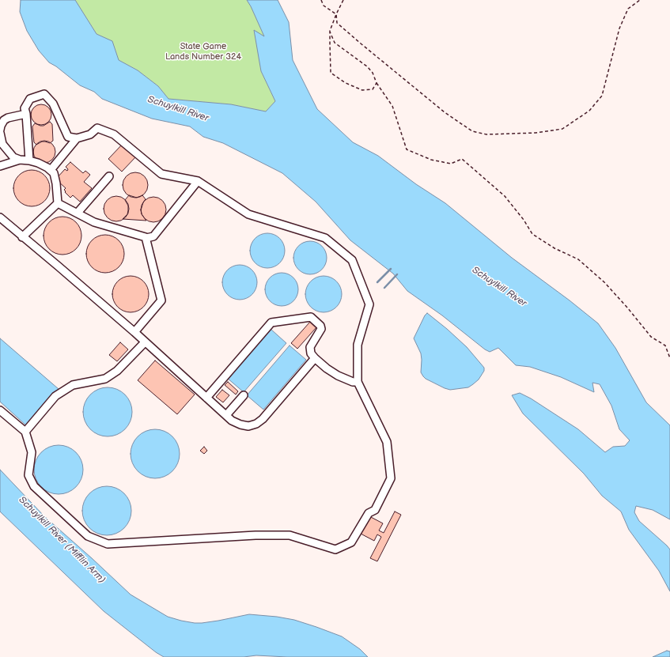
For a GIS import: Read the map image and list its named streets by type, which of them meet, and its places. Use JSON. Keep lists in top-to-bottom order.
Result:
{
  "water": ["Schuylkill River", "Schuylkill River (Mifflin Arm)"],
  "parks": ["State Game Lands Number 324"]
}
